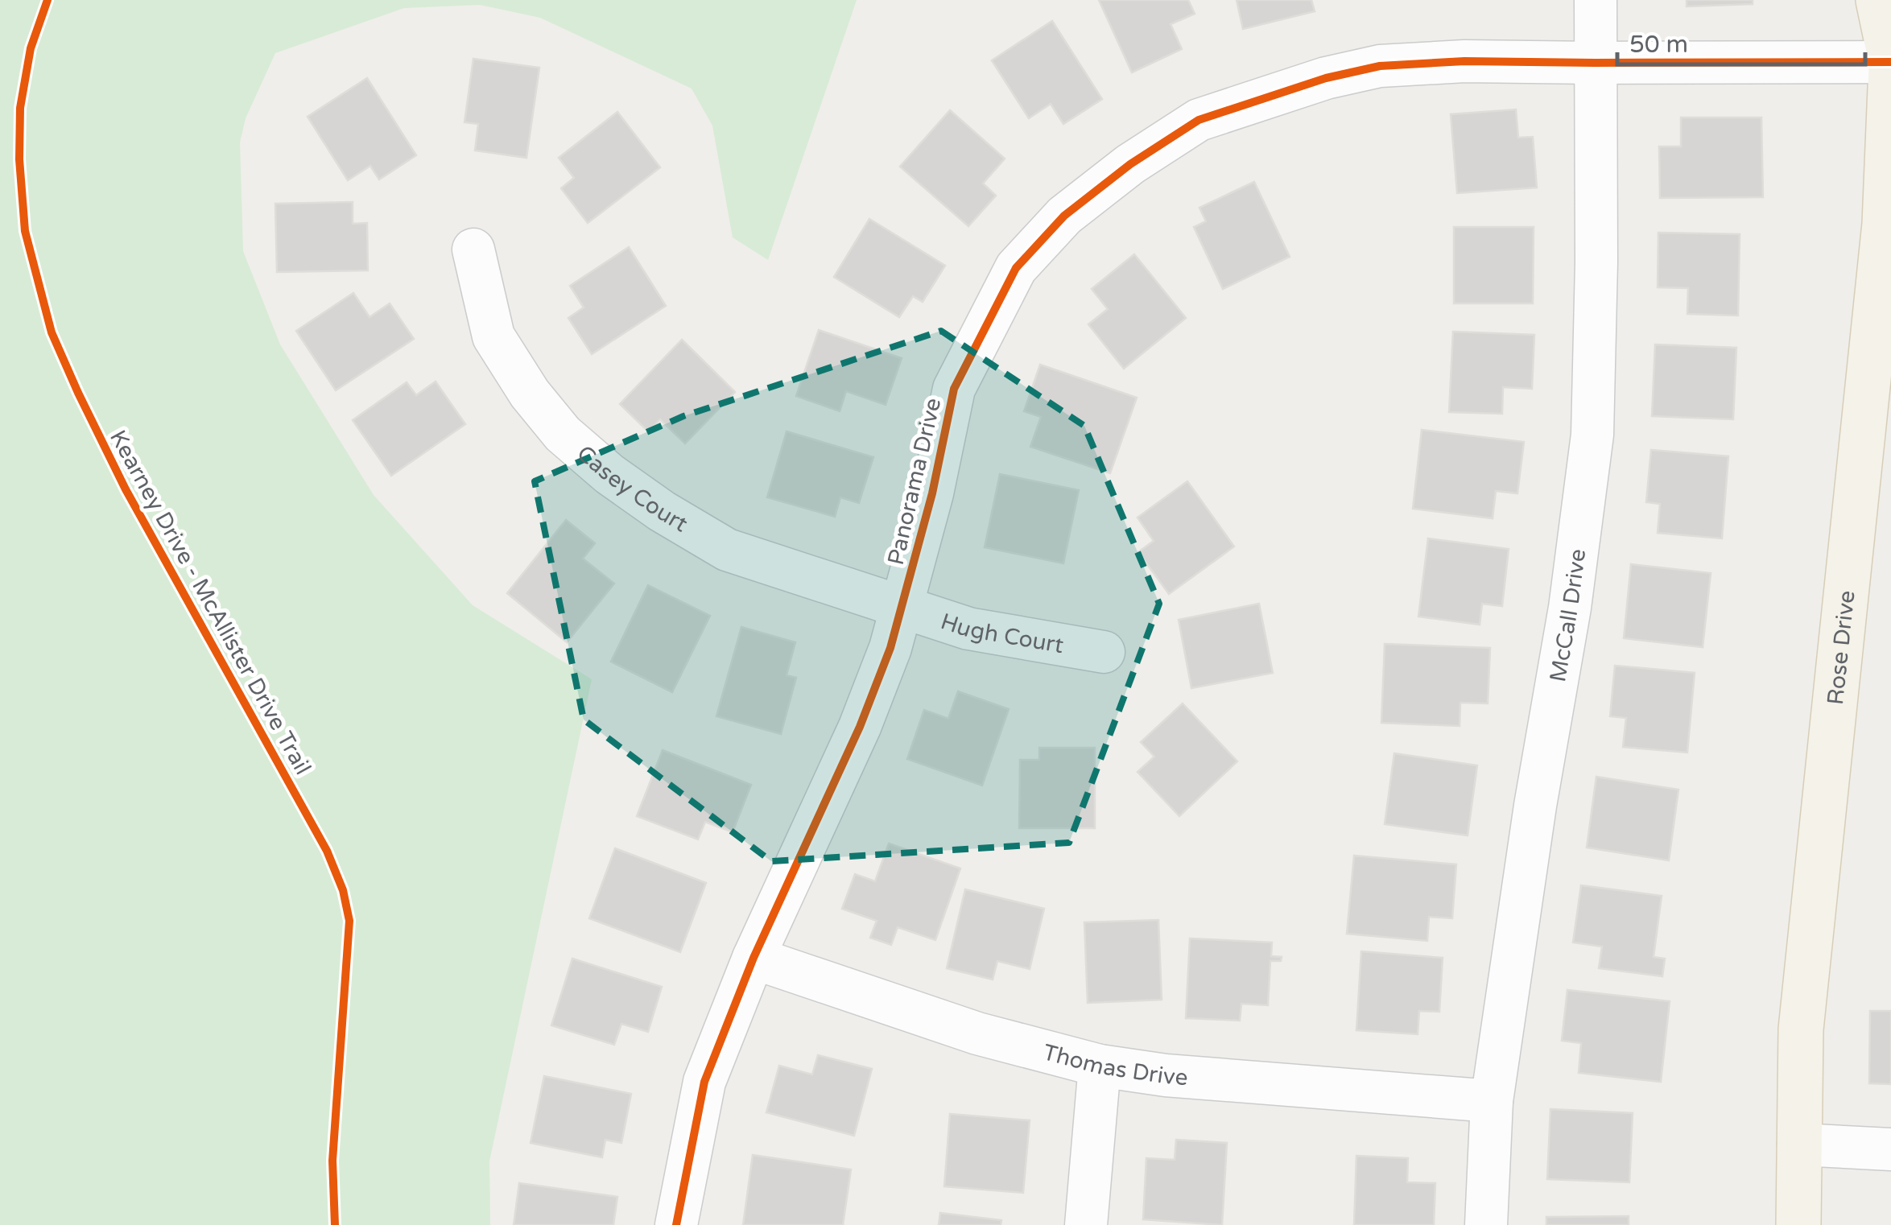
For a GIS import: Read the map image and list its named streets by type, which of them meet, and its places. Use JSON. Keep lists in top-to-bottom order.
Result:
{
  "streets": {
    "main road": ["Rose Drive"],
    "street": [
      "Panorama Drive",
      "Casey Court",
      "McCall Drive",
      "Hugh Court",
      "Thomas Drive"
    ],
    "cycle path": ["Kearney Drive - McAllister Drive Trail"]
  },
  "crossings": [
    ["Panorama Drive", "Casey Court"],
    ["Panorama Drive", "McCall Drive"],
    ["Panorama Drive", "Hugh Court"],
    ["Panorama Drive", "Thomas Drive"],
    ["Casey Court", "Hugh Court"],
    ["McCall Drive", "Thomas Drive"]
  ],
  "scale_bar": "50 m"
}
